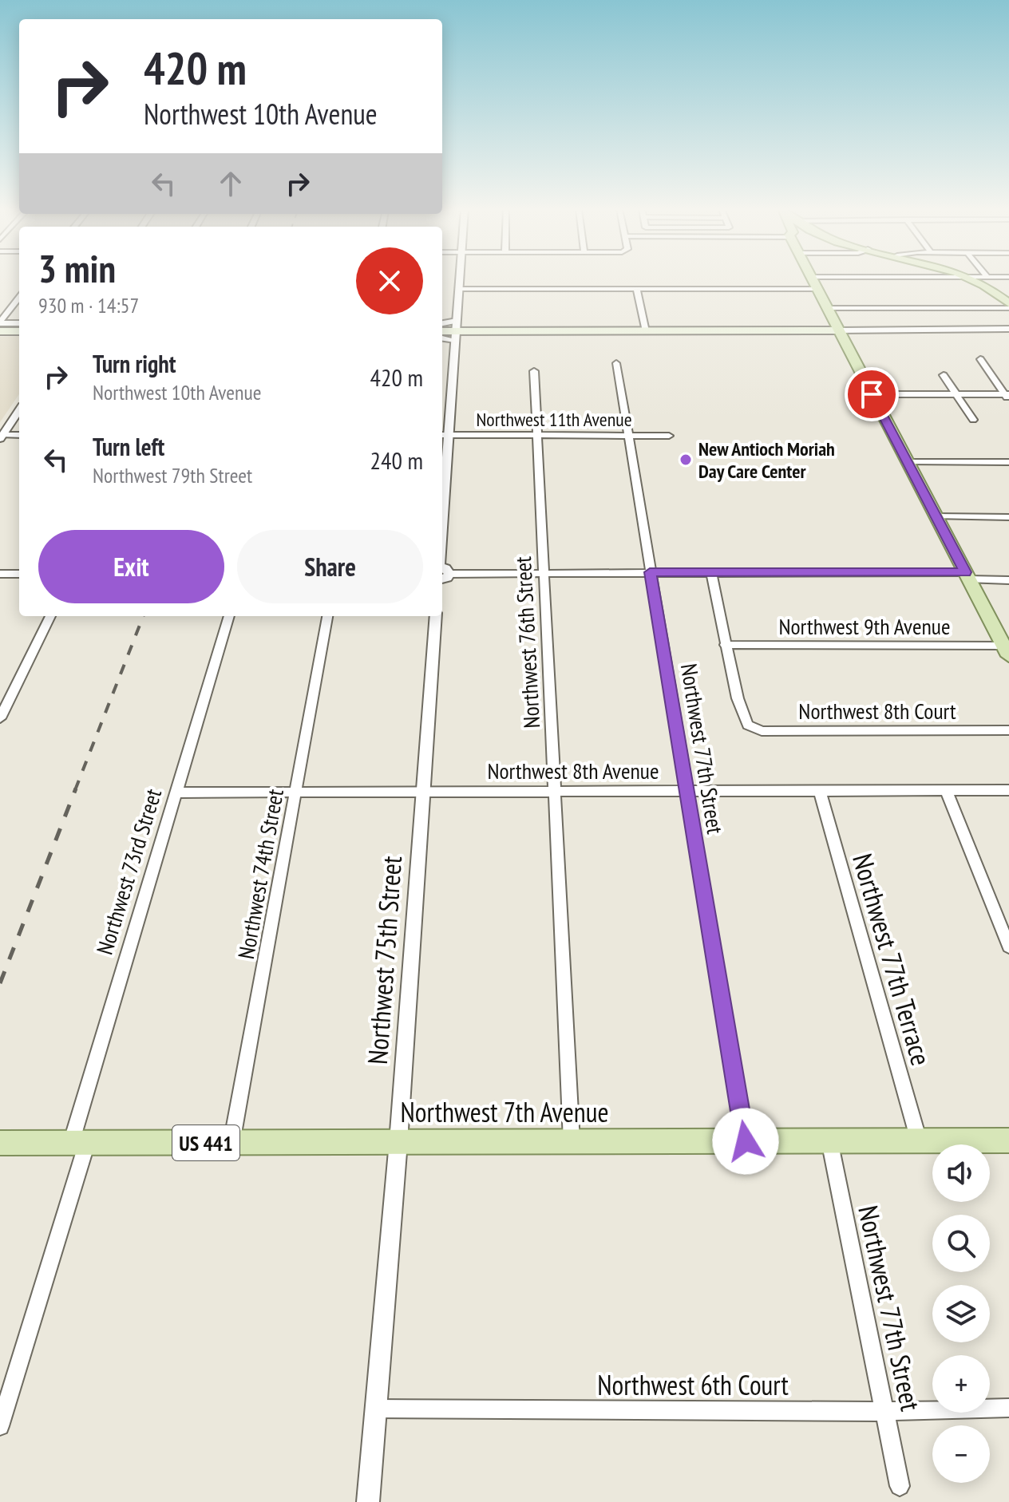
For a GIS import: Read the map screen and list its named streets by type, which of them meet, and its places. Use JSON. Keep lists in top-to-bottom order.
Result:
{
  "streets": {
    "main road": ["Northwest 7th Avenue", "US 441"],
    "street": [
      "Northwest 11th Avenue",
      "Northwest 9th Avenue",
      "Northwest 76th Street",
      "Northwest 8th Court",
      "Northwest 77th Street",
      "Northwest 8th Avenue",
      "Northwest 73rd Street",
      "Northwest 74th Street",
      "Northwest 77th Terrace",
      "Northwest 75th Street",
      "Northwest 6th Court"
    ]
  },
  "crossings": [
    ["Northwest 11th Avenue", "Northwest 76th Street"],
    ["Northwest 11th Avenue", "Northwest 77th Street"],
    ["Northwest 9th Avenue", "Northwest 8th Court"],
    ["Northwest 76th Street", "Northwest 8th Avenue"],
    ["Northwest 76th Street", "Northwest 7th Avenue"],
    ["Northwest 77th Street", "Northwest 8th Avenue"],
    ["Northwest 77th Street", "Northwest 7th Avenue"],
    ["Northwest 77th Street", "Northwest 6th Court"],
    ["Northwest 8th Avenue", "Northwest 73rd Street"],
    ["Northwest 8th Avenue", "Northwest 74th Street"],
    ["Northwest 8th Avenue", "Northwest 77th Terrace"],
    ["Northwest 8th Avenue", "Northwest 75th Street"],
    ["Northwest 73rd Street", "Northwest 7th Avenue"],
    ["Northwest 74th Street", "Northwest 7th Avenue"],
    ["Northwest 77th Terrace", "Northwest 7th Avenue"],
    ["Northwest 75th Street", "Northwest 7th Avenue"],
    ["Northwest 75th Street", "Northwest 6th Court"]
  ],
  "places": ["New Antioch Moriah Day Care Center"],
  "page": {
    "turn": ["420 m", "Northwest 10th Avenue"],
    "heading": ["3 min", "930 m · 14:57"],
    "list": [
      {
        "name": "Turn right",
        "note": "Northwest 10th Avenue",
        "value": "420 m"
      },
      {
        "name": "Turn left",
        "note": "Northwest 79th Street",
        "value": "240 m"
      }
    ],
    "buttons": ["Exit", "Share"],
    "map_buttons": ["+", "−"]
  }
}
